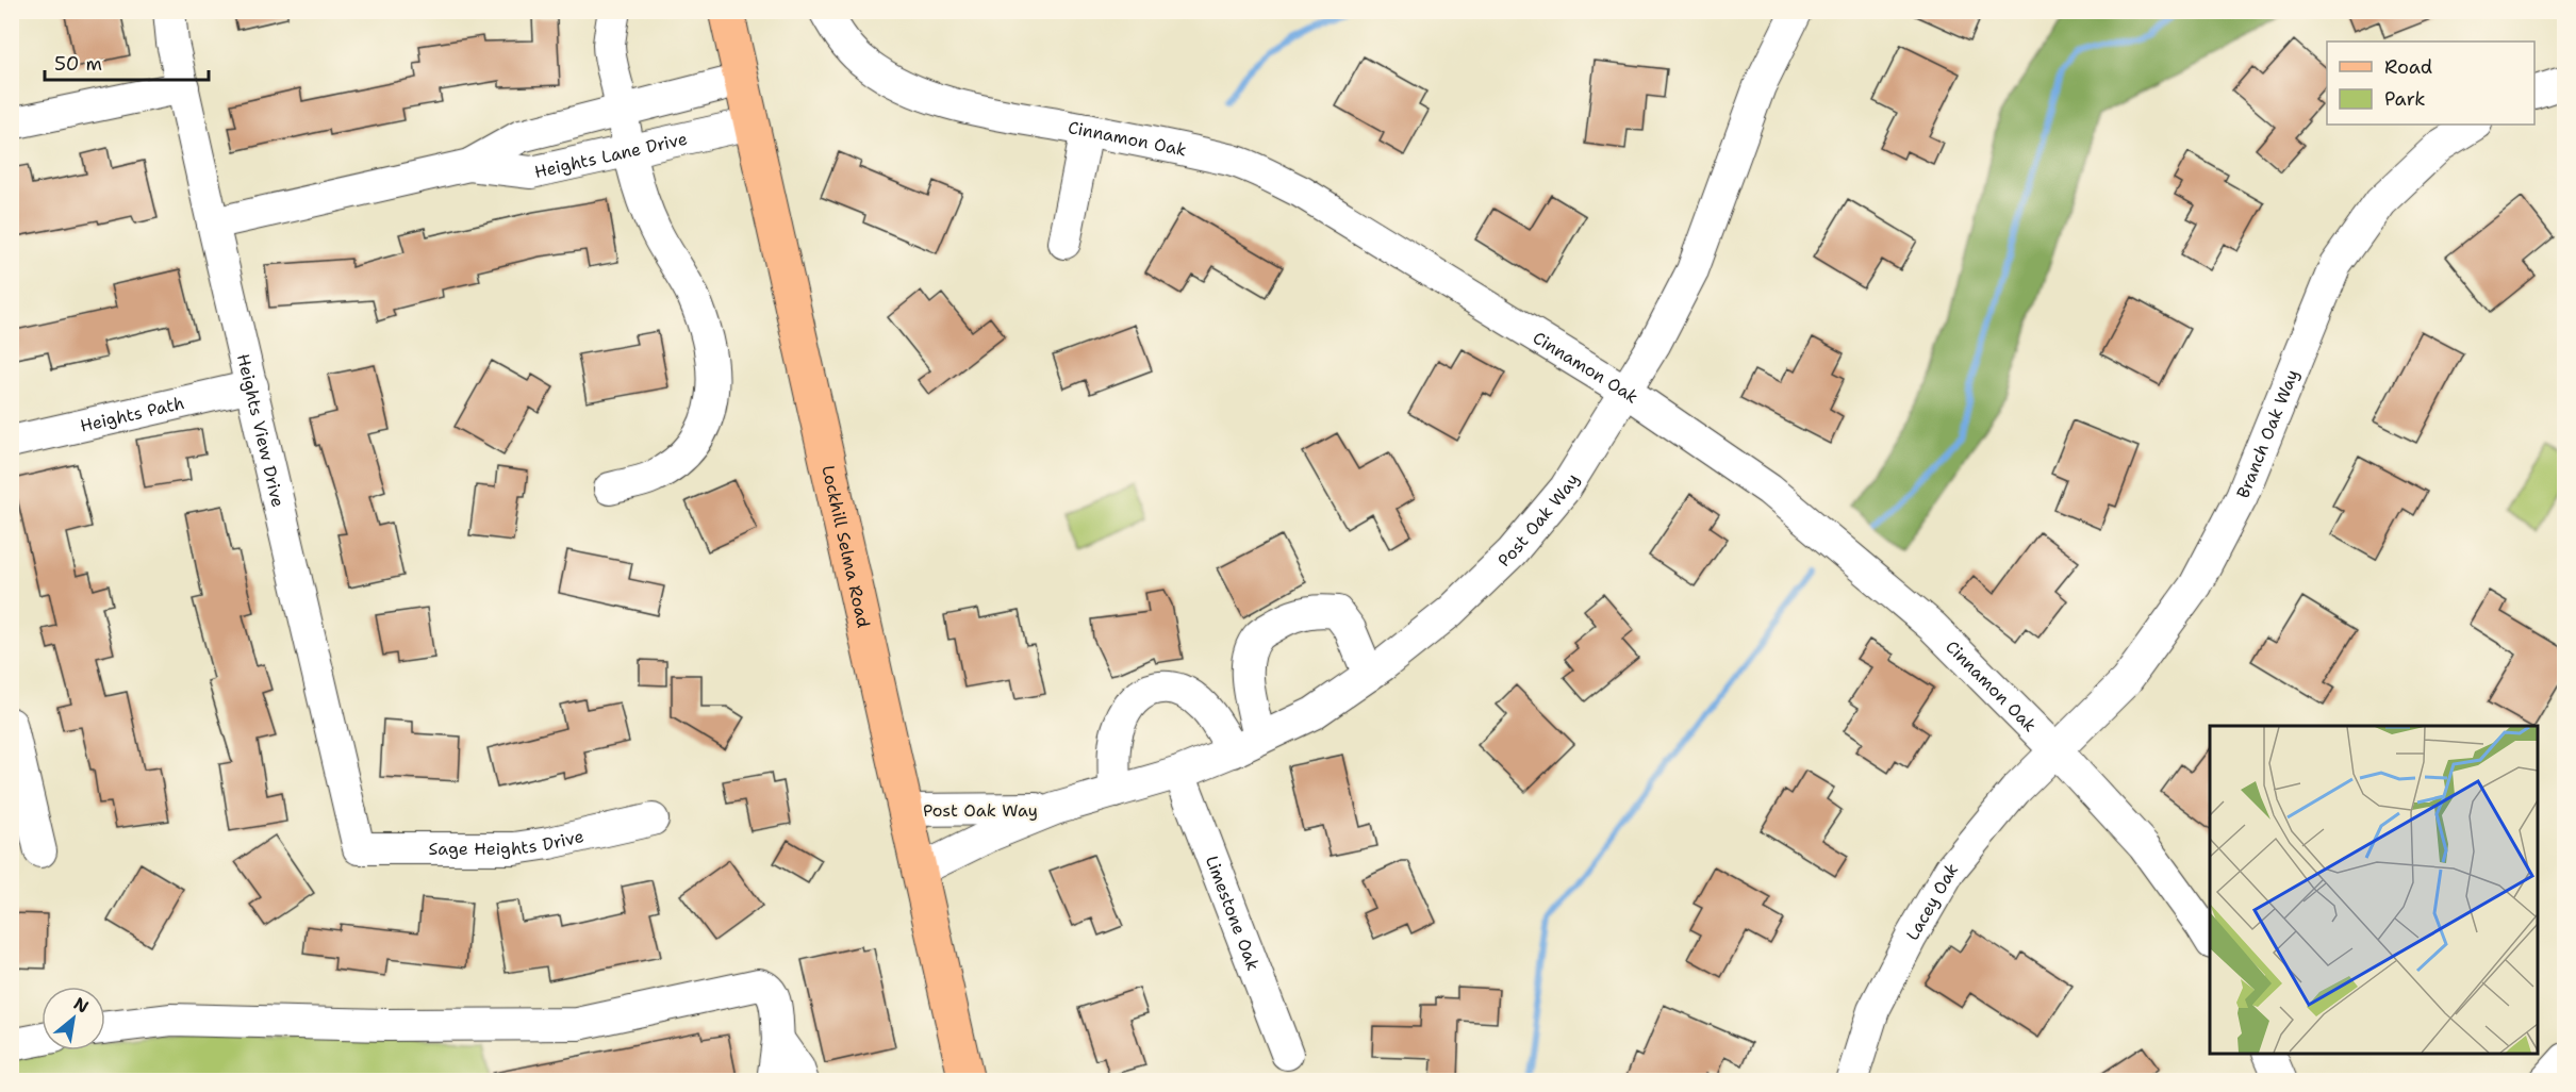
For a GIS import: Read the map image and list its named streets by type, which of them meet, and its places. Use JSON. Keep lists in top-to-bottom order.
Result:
{
  "streets": {
    "main road": ["Lockhill Selma Road"],
    "street": [
      "Cinnamon Oak",
      "Heights Lane Drive",
      "Heights Path",
      "Heights View Drive",
      "Branch Oak Way",
      "Post Oak Way",
      "Sage Heights Drive",
      "Lacey Oak",
      "Limestone Oak"
    ]
  },
  "crossings": [
    ["Cinnamon Oak", "Branch Oak Way"],
    ["Cinnamon Oak", "Post Oak Way"],
    ["Cinnamon Oak", "Lacey Oak"],
    ["Heights Lane Drive", "Heights View Drive"],
    ["Heights Lane Drive", "Lockhill Selma Road"],
    ["Heights Path", "Heights View Drive"],
    ["Heights View Drive", "Sage Heights Drive"],
    ["Branch Oak Way", "Lacey Oak"],
    ["Post Oak Way", "Lockhill Selma Road"],
    ["Post Oak Way", "Limestone Oak"]
  ],
  "legend": ["Road", "Park"],
  "scale_bar": "50 m",
  "north": "top right"
}
